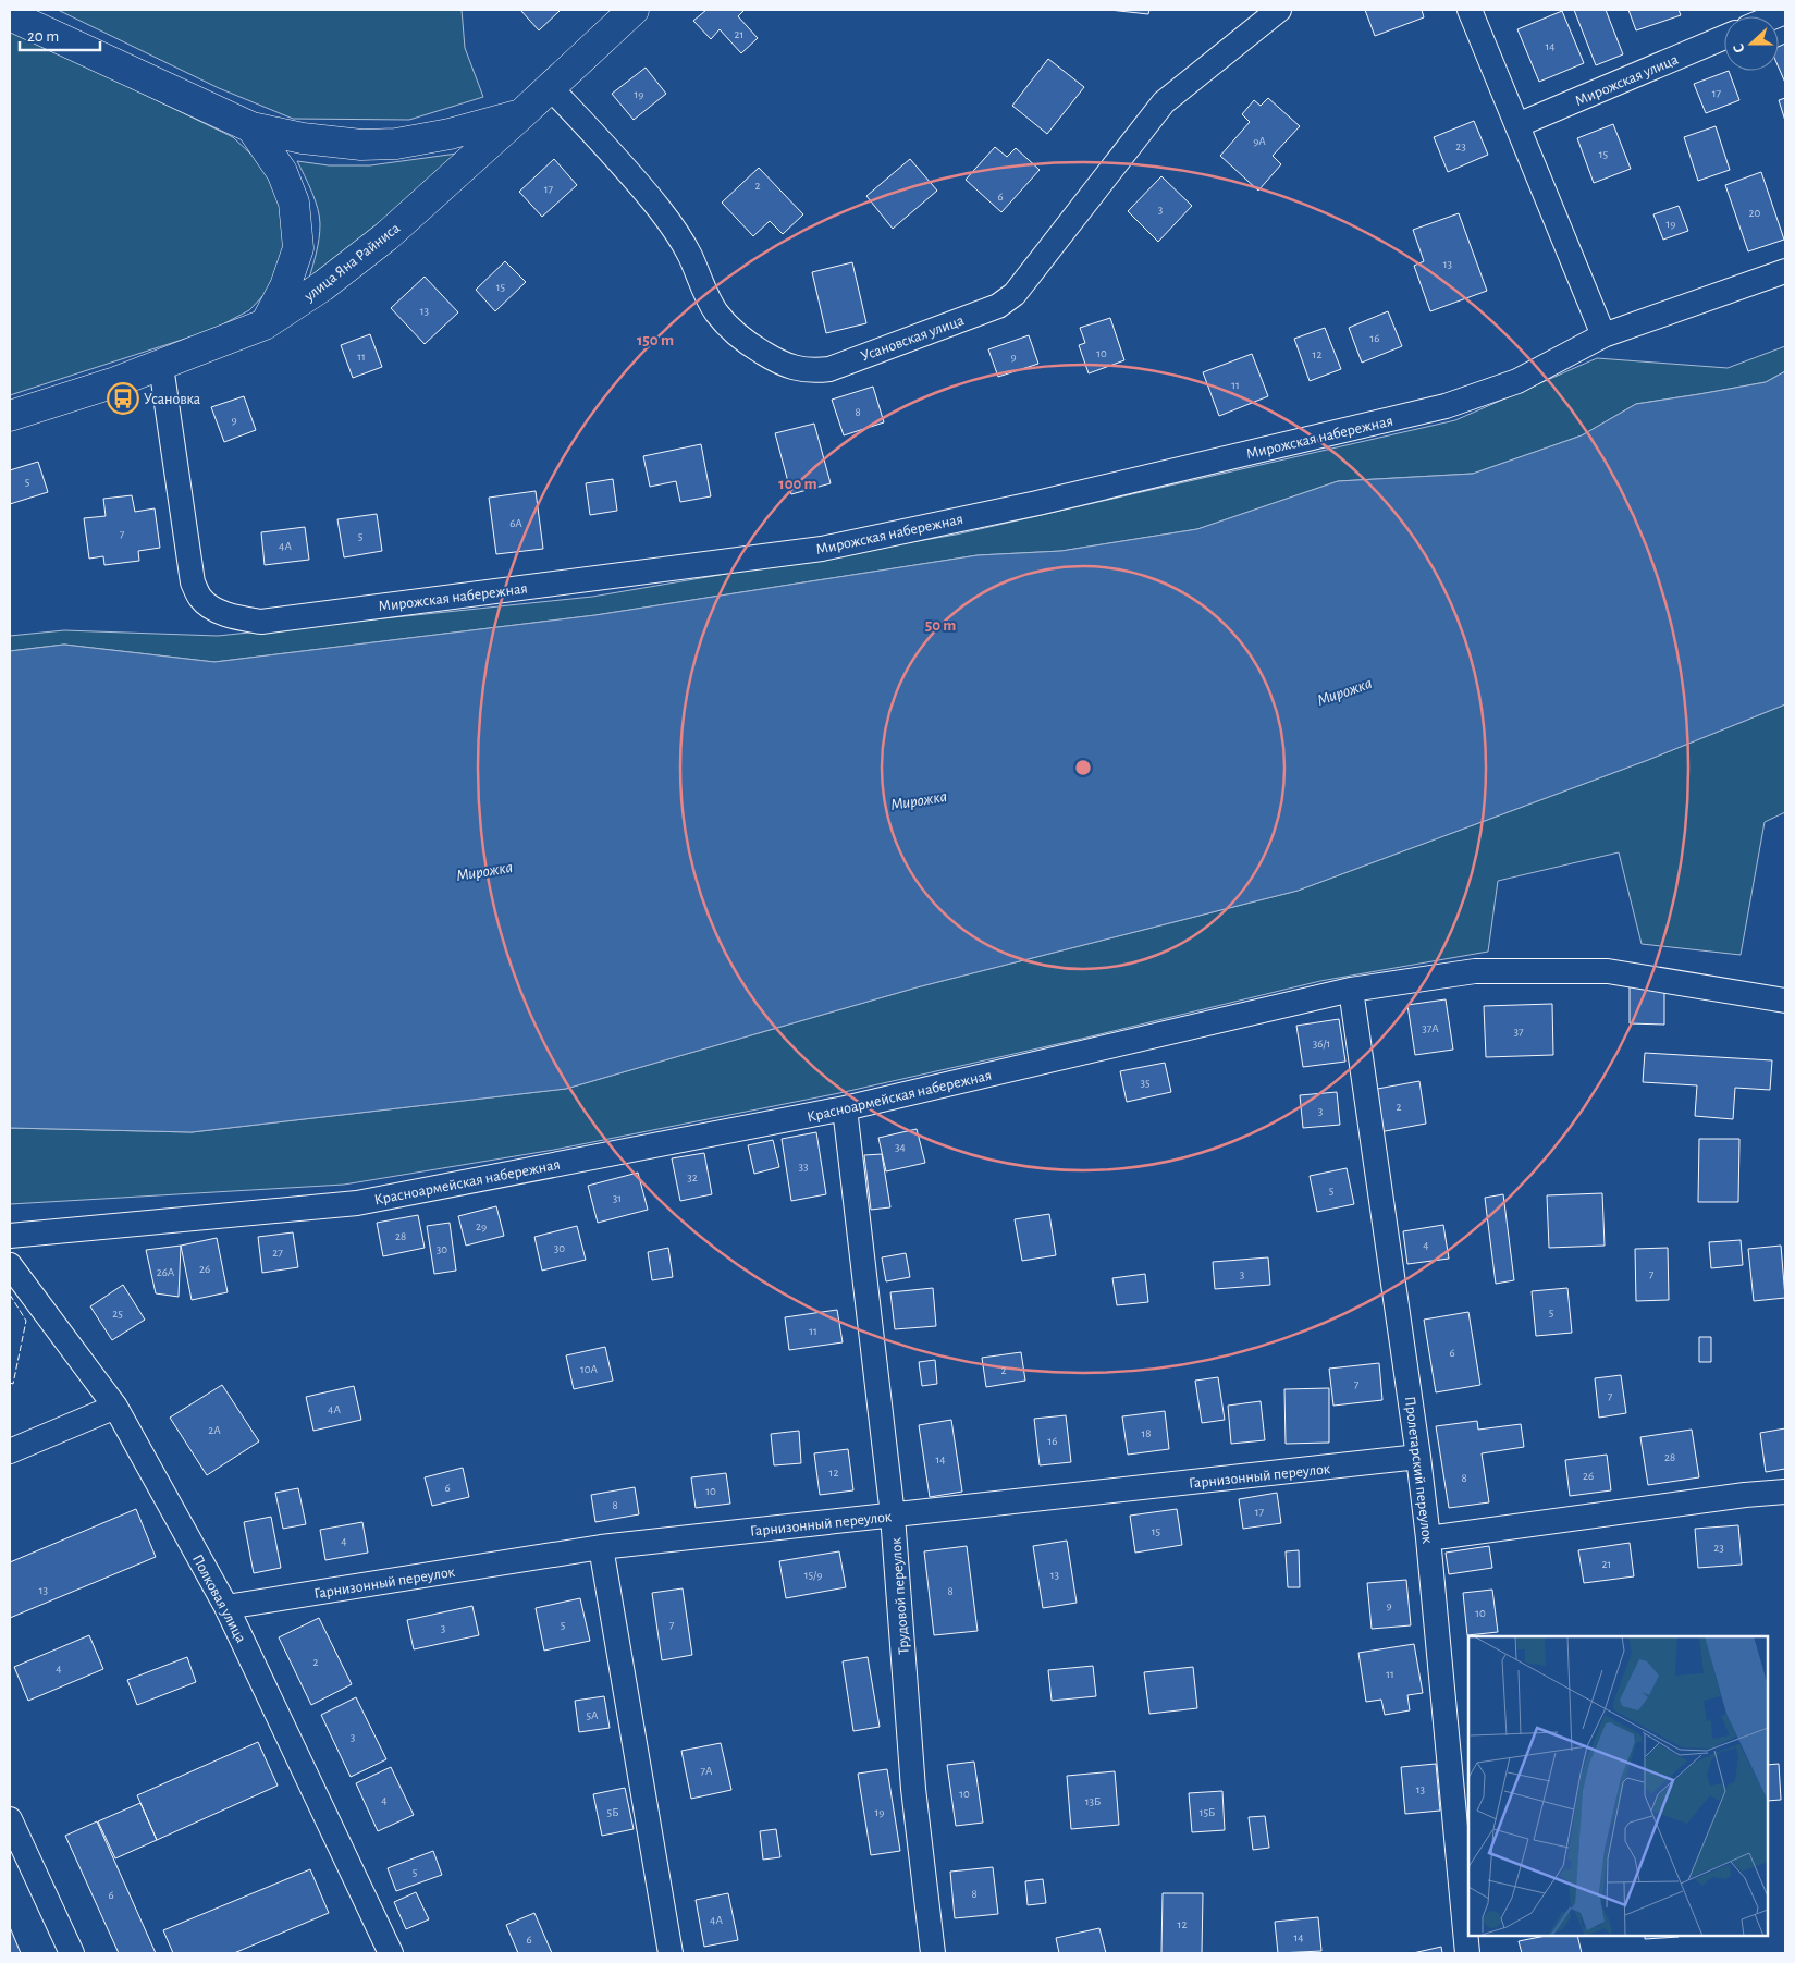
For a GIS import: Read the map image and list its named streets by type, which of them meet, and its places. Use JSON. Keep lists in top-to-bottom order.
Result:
{
  "streets": {
    "street": [
      "Мирожская улица",
      "улица Яна Райниса",
      "Усановская улица",
      "Мирожская набережная",
      "Красноармейская набережная",
      "Пролетарский переулок",
      "Гарнизонный переулок",
      "Трудовой переулок",
      "Полковая улица"
    ]
  },
  "crossings": [
    ["улица Яна Райниса", "Усановская улица"],
    ["улица Яна Райниса", "Мирожская набережная"],
    ["Красноармейская набережная", "Пролетарский переулок"],
    ["Красноармейская набережная", "Трудовой переулок"],
    ["Пролетарский переулок", "Гарнизонный переулок"],
    ["Гарнизонный переулок", "Трудовой переулок"],
    ["Гарнизонный переулок", "Полковая улица"]
  ],
  "water": ["Мирожка"],
  "places": {
    "bus stop": ["Усановка"]
  },
  "house_numbers": [
    "21",
    "14",
    "17",
    "19",
    "9А",
    "23",
    "15",
    "2",
    "17",
    "6",
    "3",
    "20",
    "19",
    "13",
    "15",
    "13",
    "16",
    "10",
    "12",
    "11",
    "9",
    "11",
    "8",
    "9",
    "5",
    "6А",
    "7",
    "5",
    "4А",
    "37А",
    "37",
    "36/1",
    "35",
    "2",
    "3",
    "34",
    "33",
    "32",
    "5",
    "31",
    "29",
    "28",
    "4",
    "30",
    "30",
    "27",
    "26",
    "26А",
    "3",
    "7",
    "5",
    "25",
    "11",
    "6",
    "10А",
    "2",
    "7",
    "7",
    "4А",
    "2А",
    "18",
    "16",
    "28",
    "14",
    "12",
    "26",
    "8",
    "6",
    "10",
    "8",
    "17",
    "15",
    "4",
    "23",
    "21",
    "15/9",
    "13",
    "13",
    "8",
    "9",
    "10",
    "5",
    "7",
    "3",
    "2",
    "4",
    "11",
    "5А",
    "3",
    "7А",
    "13",
    "10",
    "4",
    "13Б",
    "5Б",
    "19",
    "15Б",
    "5",
    "8",
    "6",
    "4А",
    "12",
    "14",
    "6"
  ],
  "scale_bar": "20 m",
  "north": "left",
  "rings": ["150 m", "100 m", "50 m"]
}
